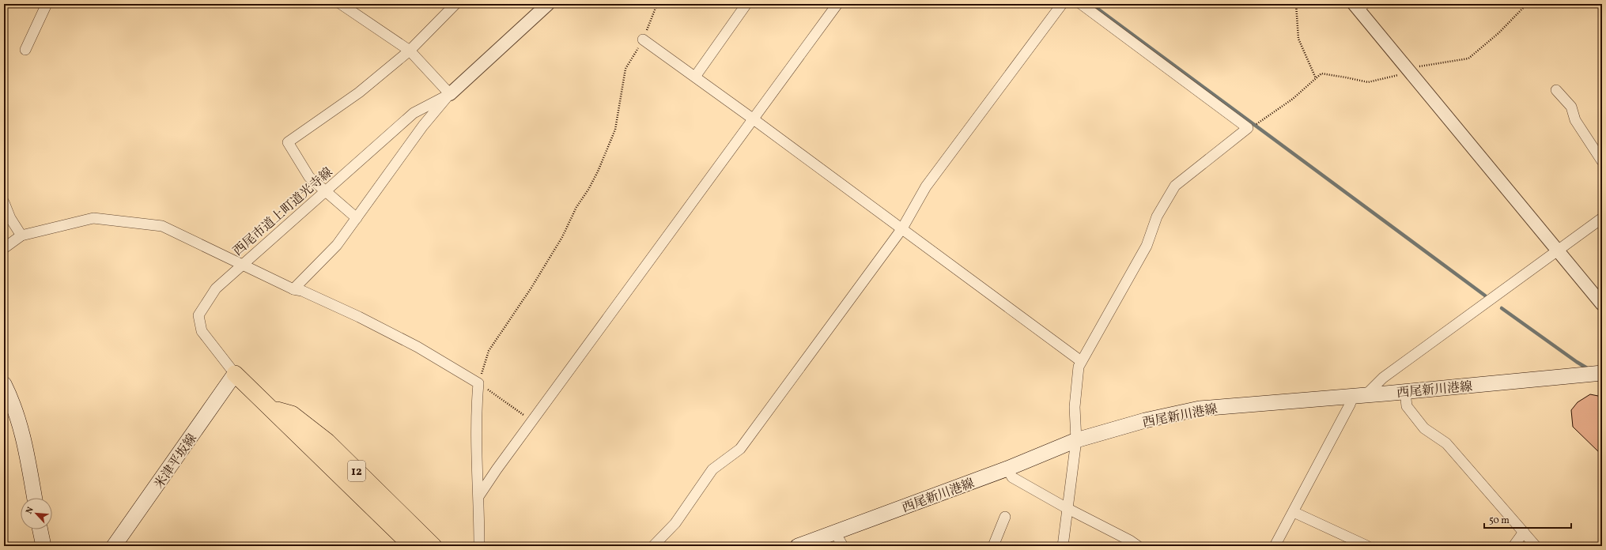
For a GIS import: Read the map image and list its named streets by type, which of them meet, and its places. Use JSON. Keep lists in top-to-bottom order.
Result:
{
  "streets": {
    "main road": ["西尾新川港線", "米津平坂線", "12"],
    "street": ["西尾市道上町道光寺線"]
  },
  "crossings": [
    ["西尾市道上町道光寺線", "米津平坂線"],
    ["西尾市道上町道光寺線", "12"],
    ["米津平坂線", "12"]
  ],
  "scale_bar": "50 m",
  "north": "top left"
}
